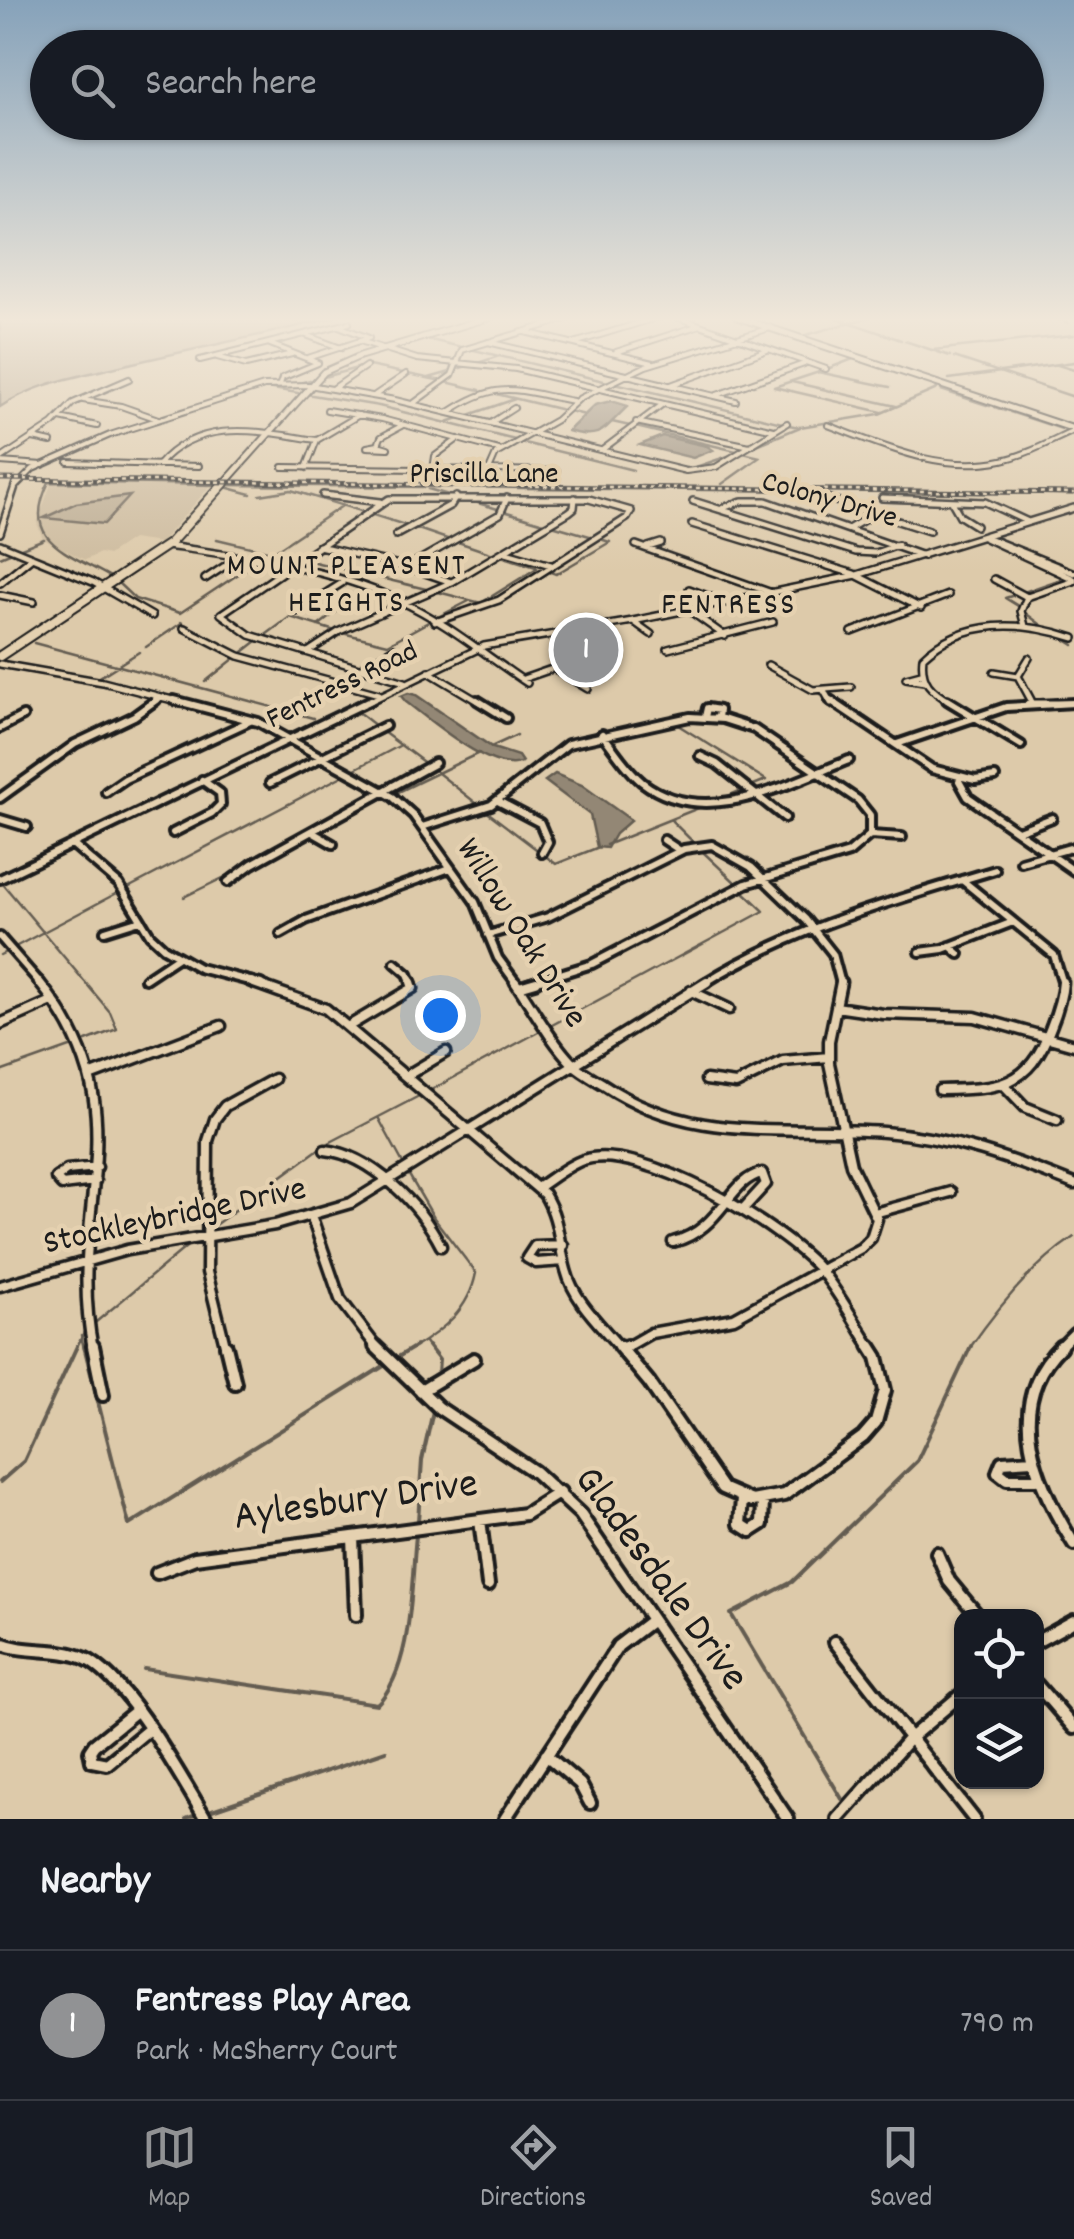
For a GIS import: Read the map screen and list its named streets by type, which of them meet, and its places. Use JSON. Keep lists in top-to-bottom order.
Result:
{
  "streets": {
    "street": [
      "Priscilla Lane",
      "Colony Drive",
      "Fentress Road",
      "Willow Oak Drive",
      "Stockleybridge Drive",
      "Aylesbury Drive",
      "Gladesdale Drive"
    ]
  },
  "crossings": [
    ["Priscilla Lane", "Fentress Road"],
    ["Colony Drive", "Fentress Road"],
    ["Fentress Road", "Willow Oak Drive"],
    ["Willow Oak Drive", "Stockleybridge Drive"],
    ["Stockleybridge Drive", "Gladesdale Drive"],
    ["Aylesbury Drive", "Gladesdale Drive"]
  ],
  "districts": ["MOUNT PLEASENT HEIGHTS", "FENTRESS"],
  "page": {
    "search": "Search here",
    "pins": "1",
    "heading": "Nearby",
    "list": [
      {
        "mark": "1",
        "name": "Fentress Play Area",
        "note": "Park · McSherry Court",
        "value": "790 m"
      }
    ],
    "nav": ["Map", "Directions", "Saved"]
  }
}
